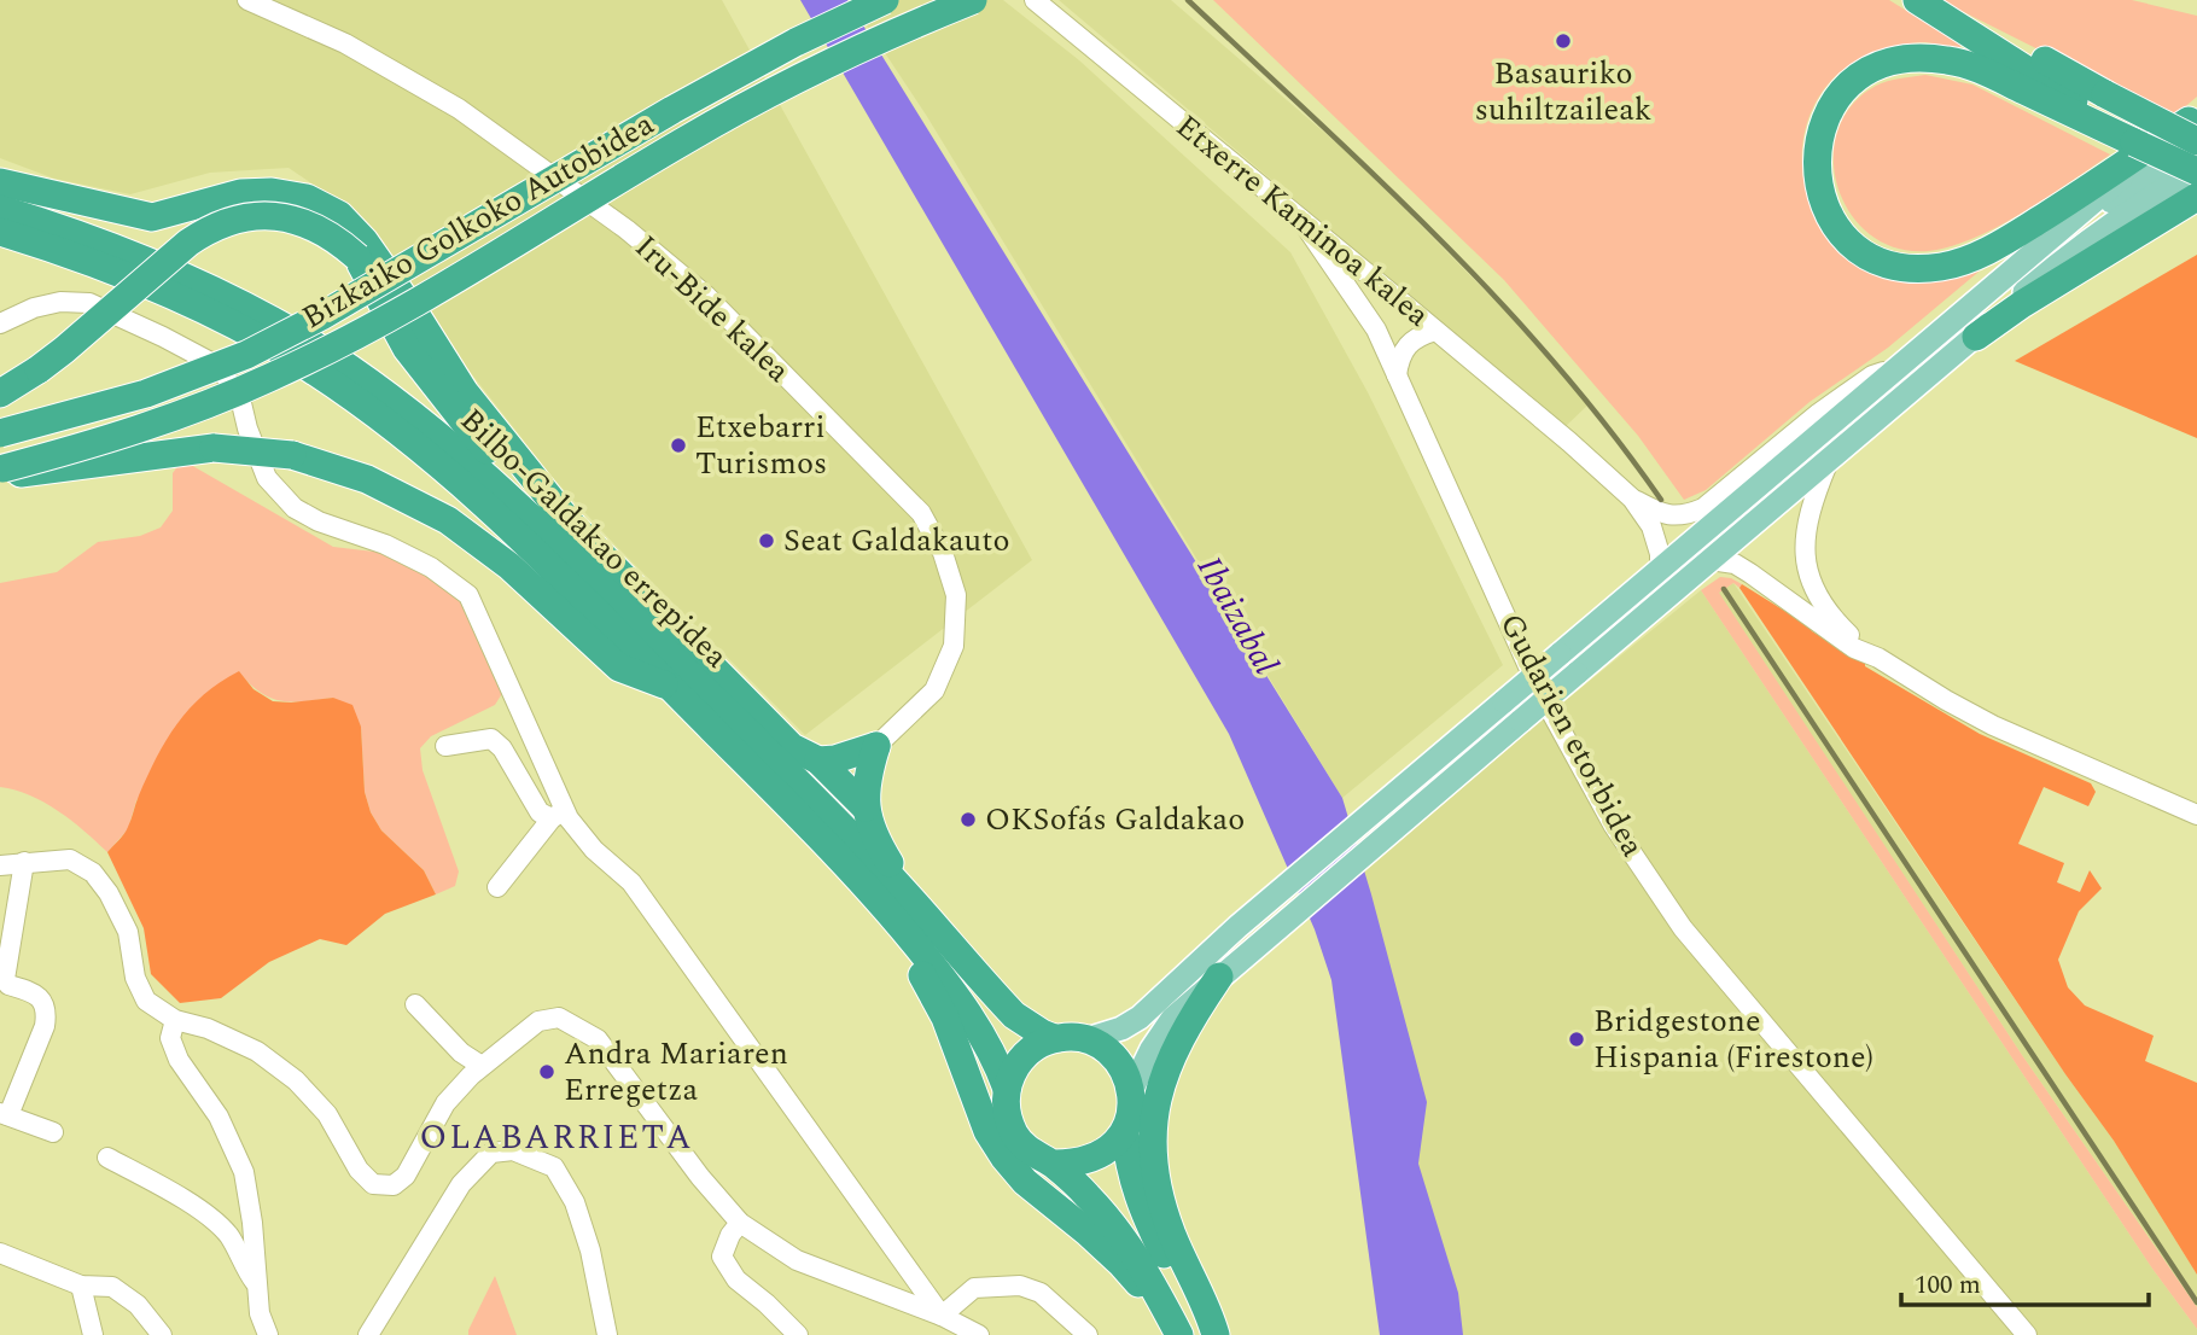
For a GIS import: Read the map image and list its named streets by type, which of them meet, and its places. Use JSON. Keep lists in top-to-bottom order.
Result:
{
  "streets": {
    "highway": ["Bizkaiko Golkoko Autobidea", "Bilbo-Galdakao errepidea"],
    "main road": ["Gudarien etorbidea"],
    "street": ["Etxerre Kaminoa kalea", "Iru-Bide kalea"]
  },
  "crossings": [
    ["Etxerre Kaminoa kalea", "Gudarien etorbidea"],
    ["Bilbo-Galdakao errepidea", "Gudarien etorbidea"]
  ],
  "districts": ["OLABARRIETA"],
  "water": ["Ibaizabal"],
  "places": [
    "Basauriko suhiltzaileak",
    "Etxebarri Turismos",
    "Seat Galdakauto",
    "OKSofás Galdakao",
    "Bridgestone Hispania (Firestone)",
    "Andra Mariaren Erregetza"
  ],
  "scale_bar": "100 m"
}
